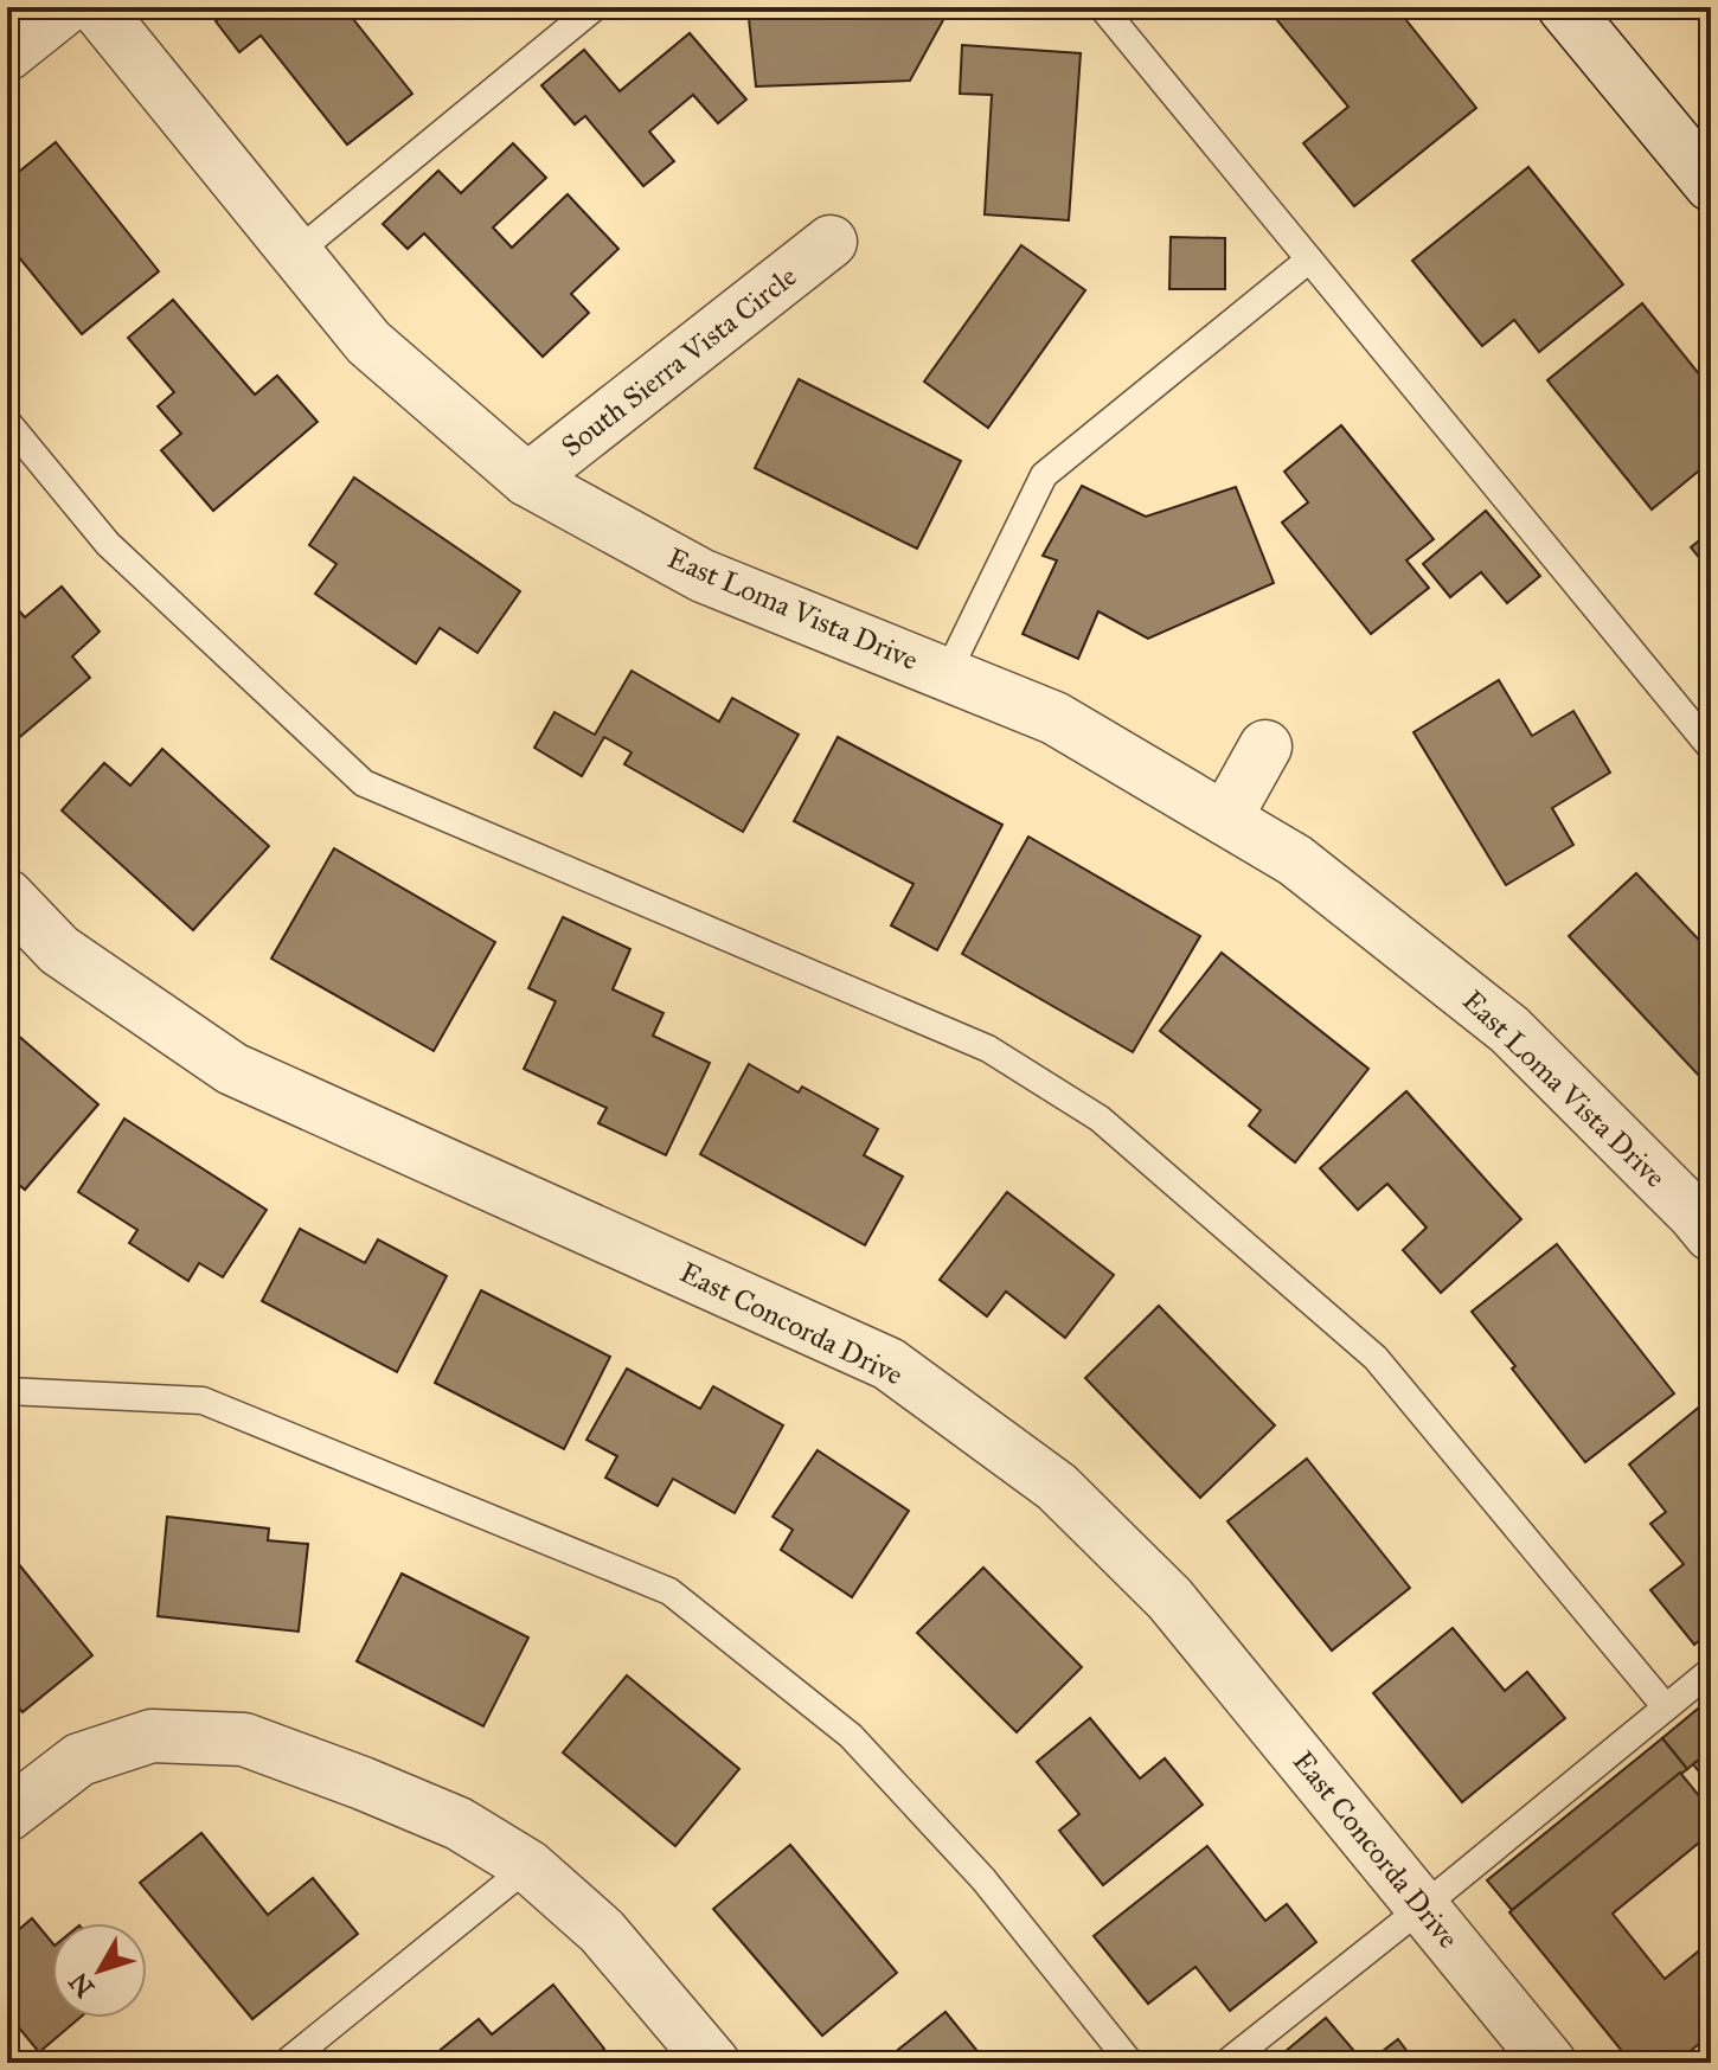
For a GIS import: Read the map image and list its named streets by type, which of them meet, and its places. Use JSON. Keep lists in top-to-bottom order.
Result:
{
  "streets": {
    "street": ["South Sierra Vista Circle", "East Loma Vista Drive", "East Concorda Drive"]
  },
  "crossings": [
    ["South Sierra Vista Circle", "East Loma Vista Drive"]
  ],
  "north": "bottom left"
}
